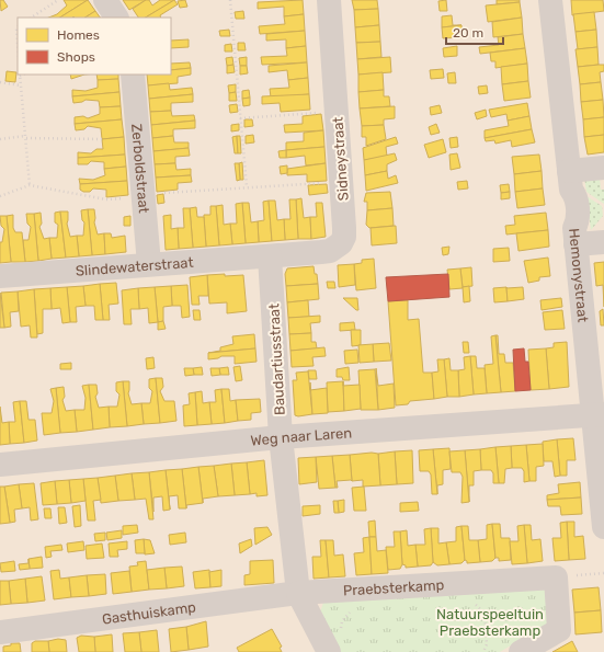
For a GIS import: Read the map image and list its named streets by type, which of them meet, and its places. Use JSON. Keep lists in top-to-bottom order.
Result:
{
  "streets": {
    "street": [
      "Sidneystraat",
      "Zerboldstraat",
      "Slindewaterstraat",
      "Hemonystraat",
      "Baudartiusstraat",
      "Weg naar Laren",
      "Praebsterkamp",
      "Gasthuiskamp"
    ]
  },
  "crossings": [
    ["Sidneystraat", "Slindewaterstraat"],
    ["Sidneystraat", "Baudartiusstraat"],
    ["Zerboldstraat", "Slindewaterstraat"],
    ["Slindewaterstraat", "Baudartiusstraat"],
    ["Hemonystraat", "Weg naar Laren"],
    ["Baudartiusstraat", "Weg naar Laren"],
    ["Baudartiusstraat", "Praebsterkamp"],
    ["Baudartiusstraat", "Gasthuiskamp"],
    ["Praebsterkamp", "Gasthuiskamp"]
  ],
  "parks": ["Natuurspeeltuin Praebsterkamp"],
  "legend": ["Homes", "Shops"],
  "scale_bar": "20 m"
}
